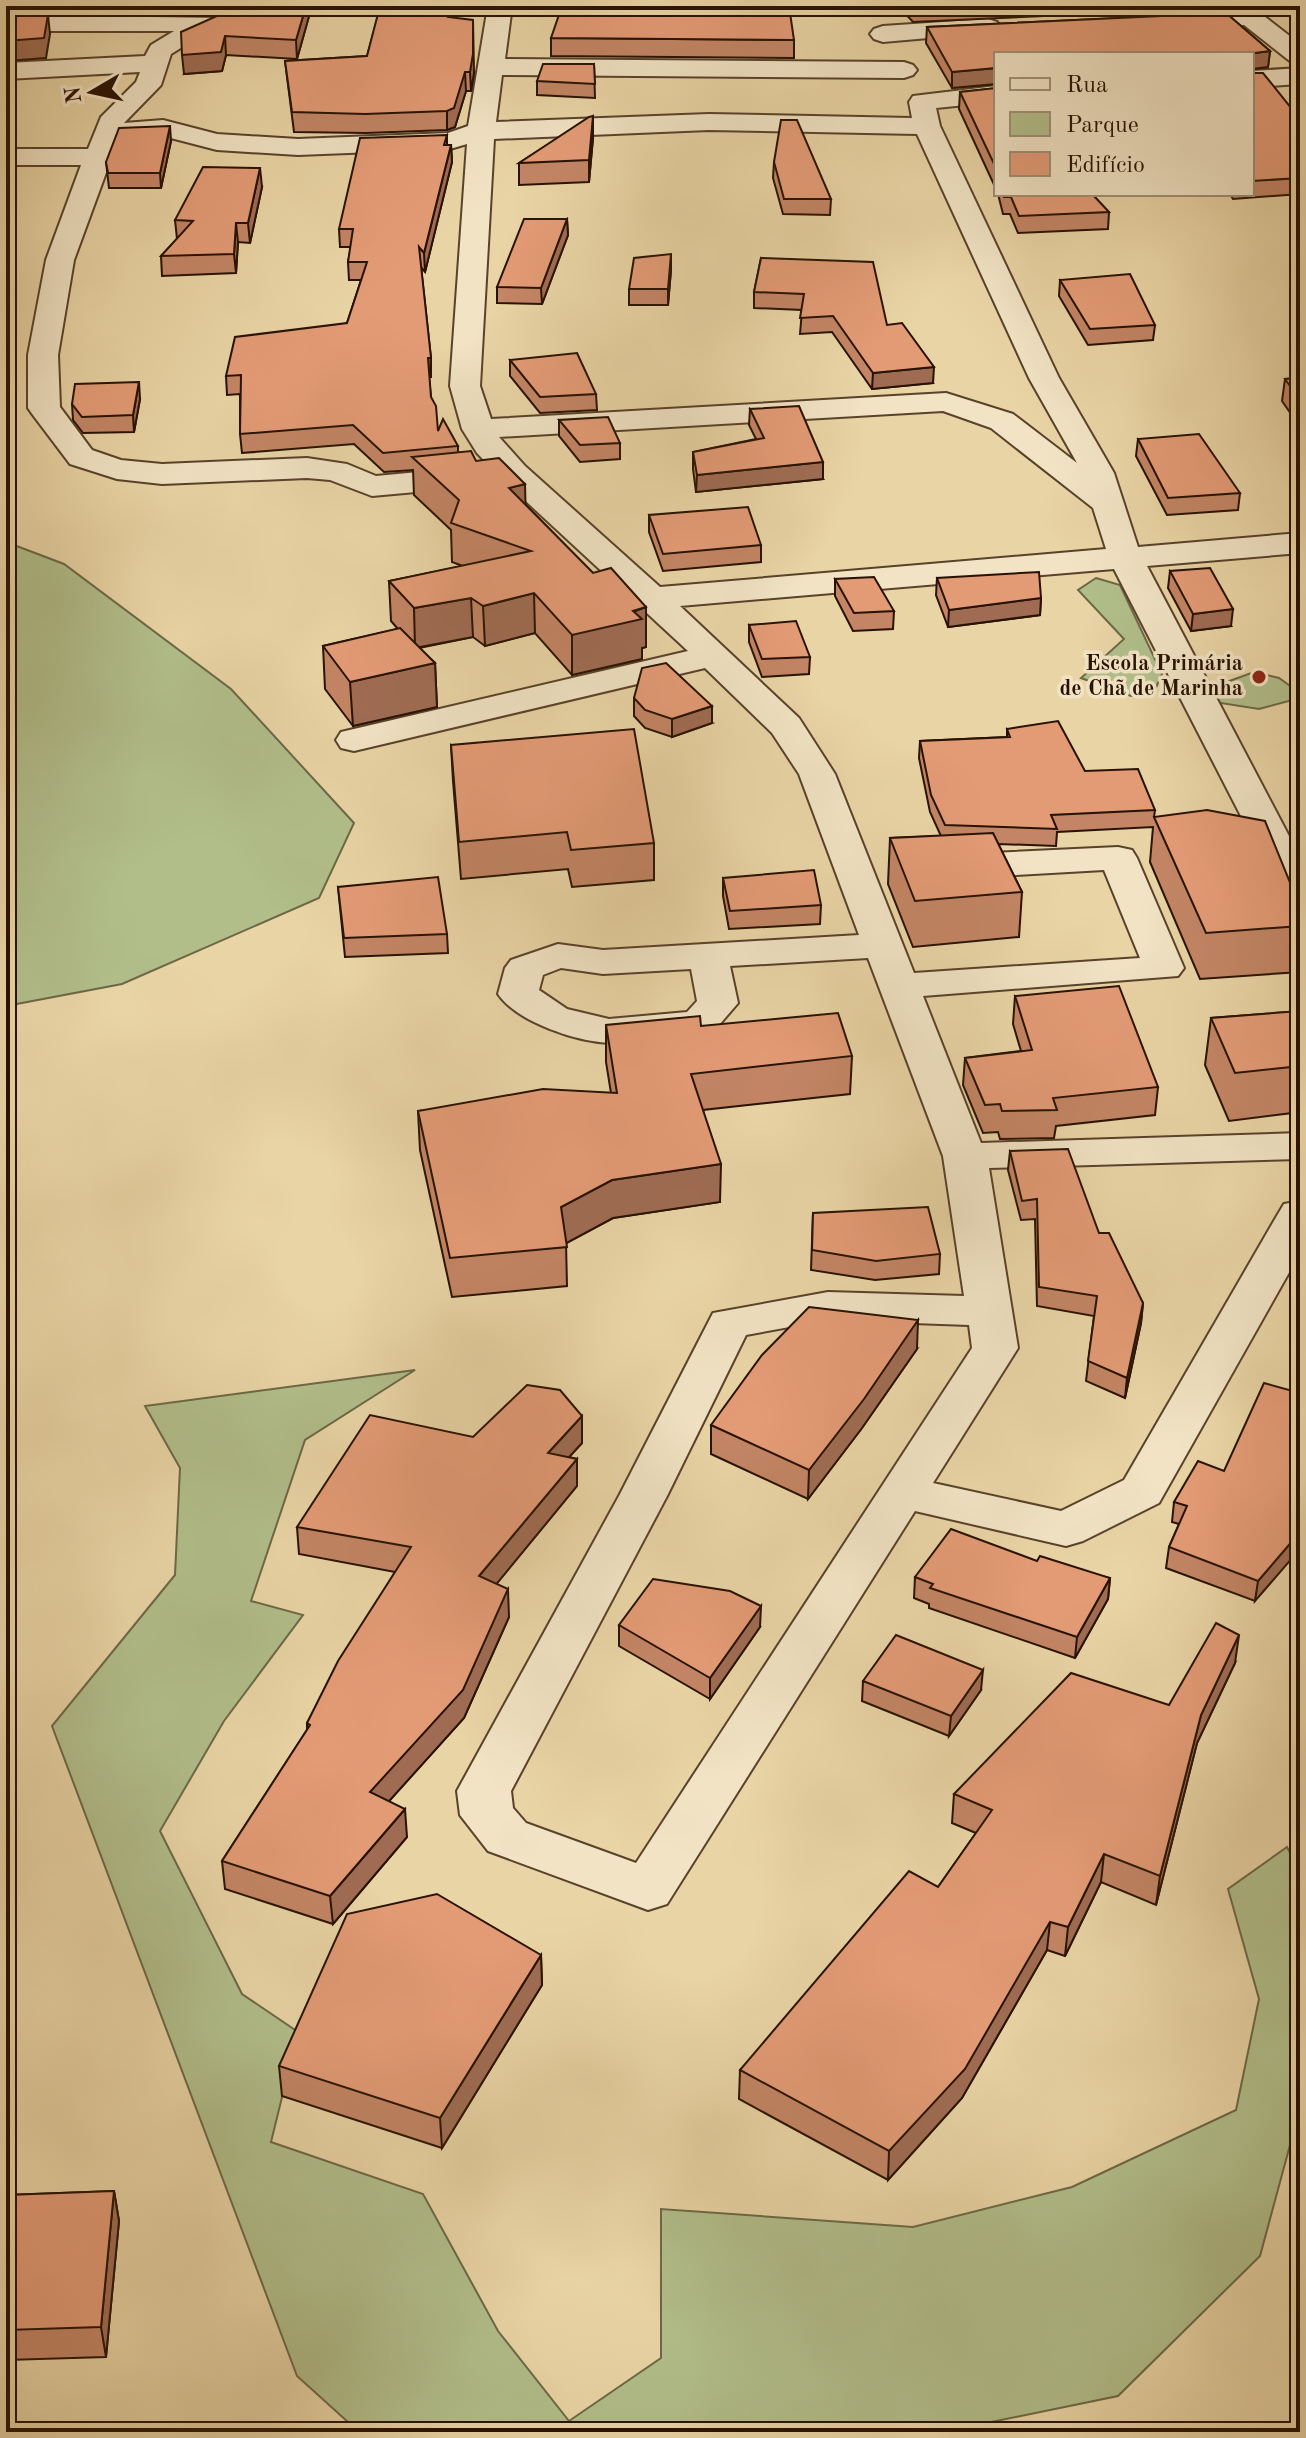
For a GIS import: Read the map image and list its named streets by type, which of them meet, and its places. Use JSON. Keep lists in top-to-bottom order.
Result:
{
  "places": ["Escola Primária de Chã de Marinha"],
  "legend": ["Rua", "Parque", "Edifício"],
  "north": "left"
}
